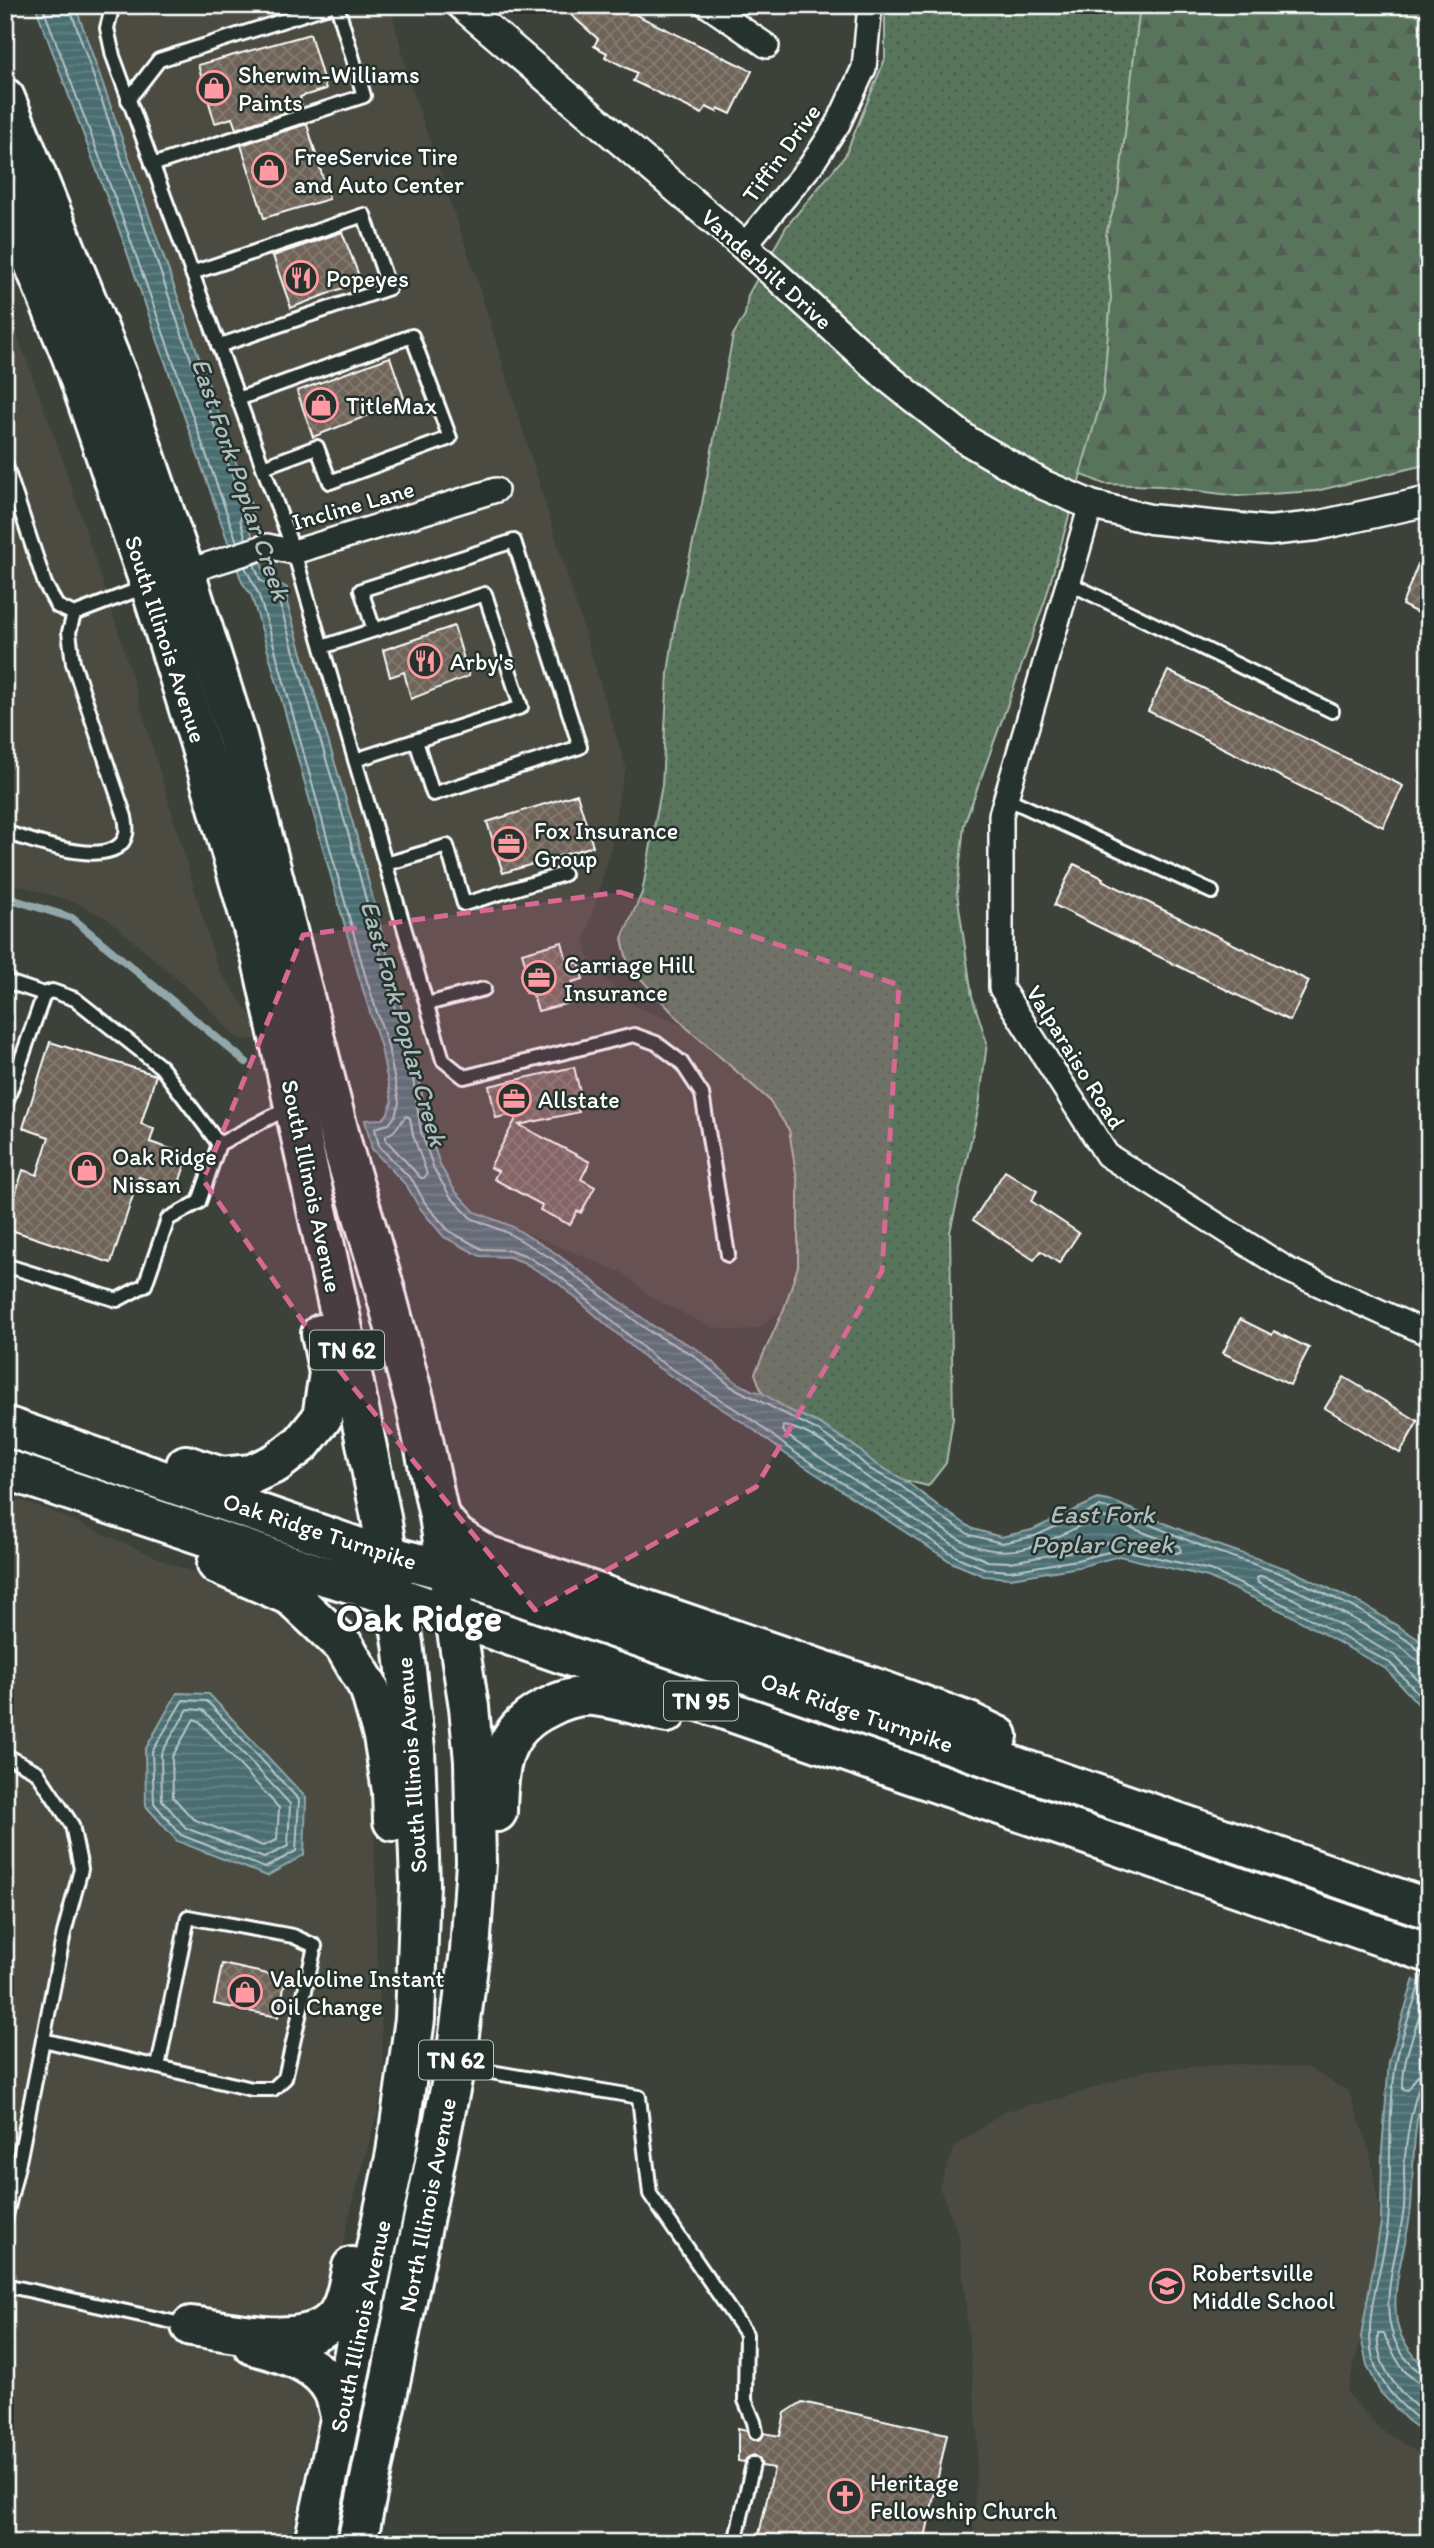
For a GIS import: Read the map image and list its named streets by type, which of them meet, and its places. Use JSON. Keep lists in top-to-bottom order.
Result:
{
  "streets": {
    "highway": [
      "South Illinois Avenue",
      "TN 62",
      "Oak Ridge Turnpike",
      "TN 95",
      "North Illinois Avenue"
    ],
    "street": [
      "Tiffin Drive",
      "Vanderbilt Drive",
      "Incline Lane",
      "Valparaiso Road"
    ]
  },
  "crossings": [
    ["Tiffin Drive", "Vanderbilt Drive"],
    ["Vanderbilt Drive", "Valparaiso Road"],
    ["Incline Lane", "South Illinois Avenue"],
    ["South Illinois Avenue", "Oak Ridge Turnpike"],
    ["South Illinois Avenue", "North Illinois Avenue"],
    ["Oak Ridge Turnpike", "North Illinois Avenue"]
  ],
  "districts": ["Oak Ridge"],
  "water": ["East Fork Poplar Creek"],
  "places": {
    "shop": [
      "Sherwin-Williams Paints",
      "FreeService Tire and Auto Center",
      "TitleMax",
      "Oak Ridge Nissan",
      "Valvoline Instant Oil Change"
    ],
    "restaurant": ["Popeyes", "Arby's"],
    "office": ["Fox Insurance Group", "Carriage Hill Insurance", "Allstate"],
    "school or university": ["Robertsville Middle School"],
    "church": ["Heritage Fellowship Church"]
  }
}
